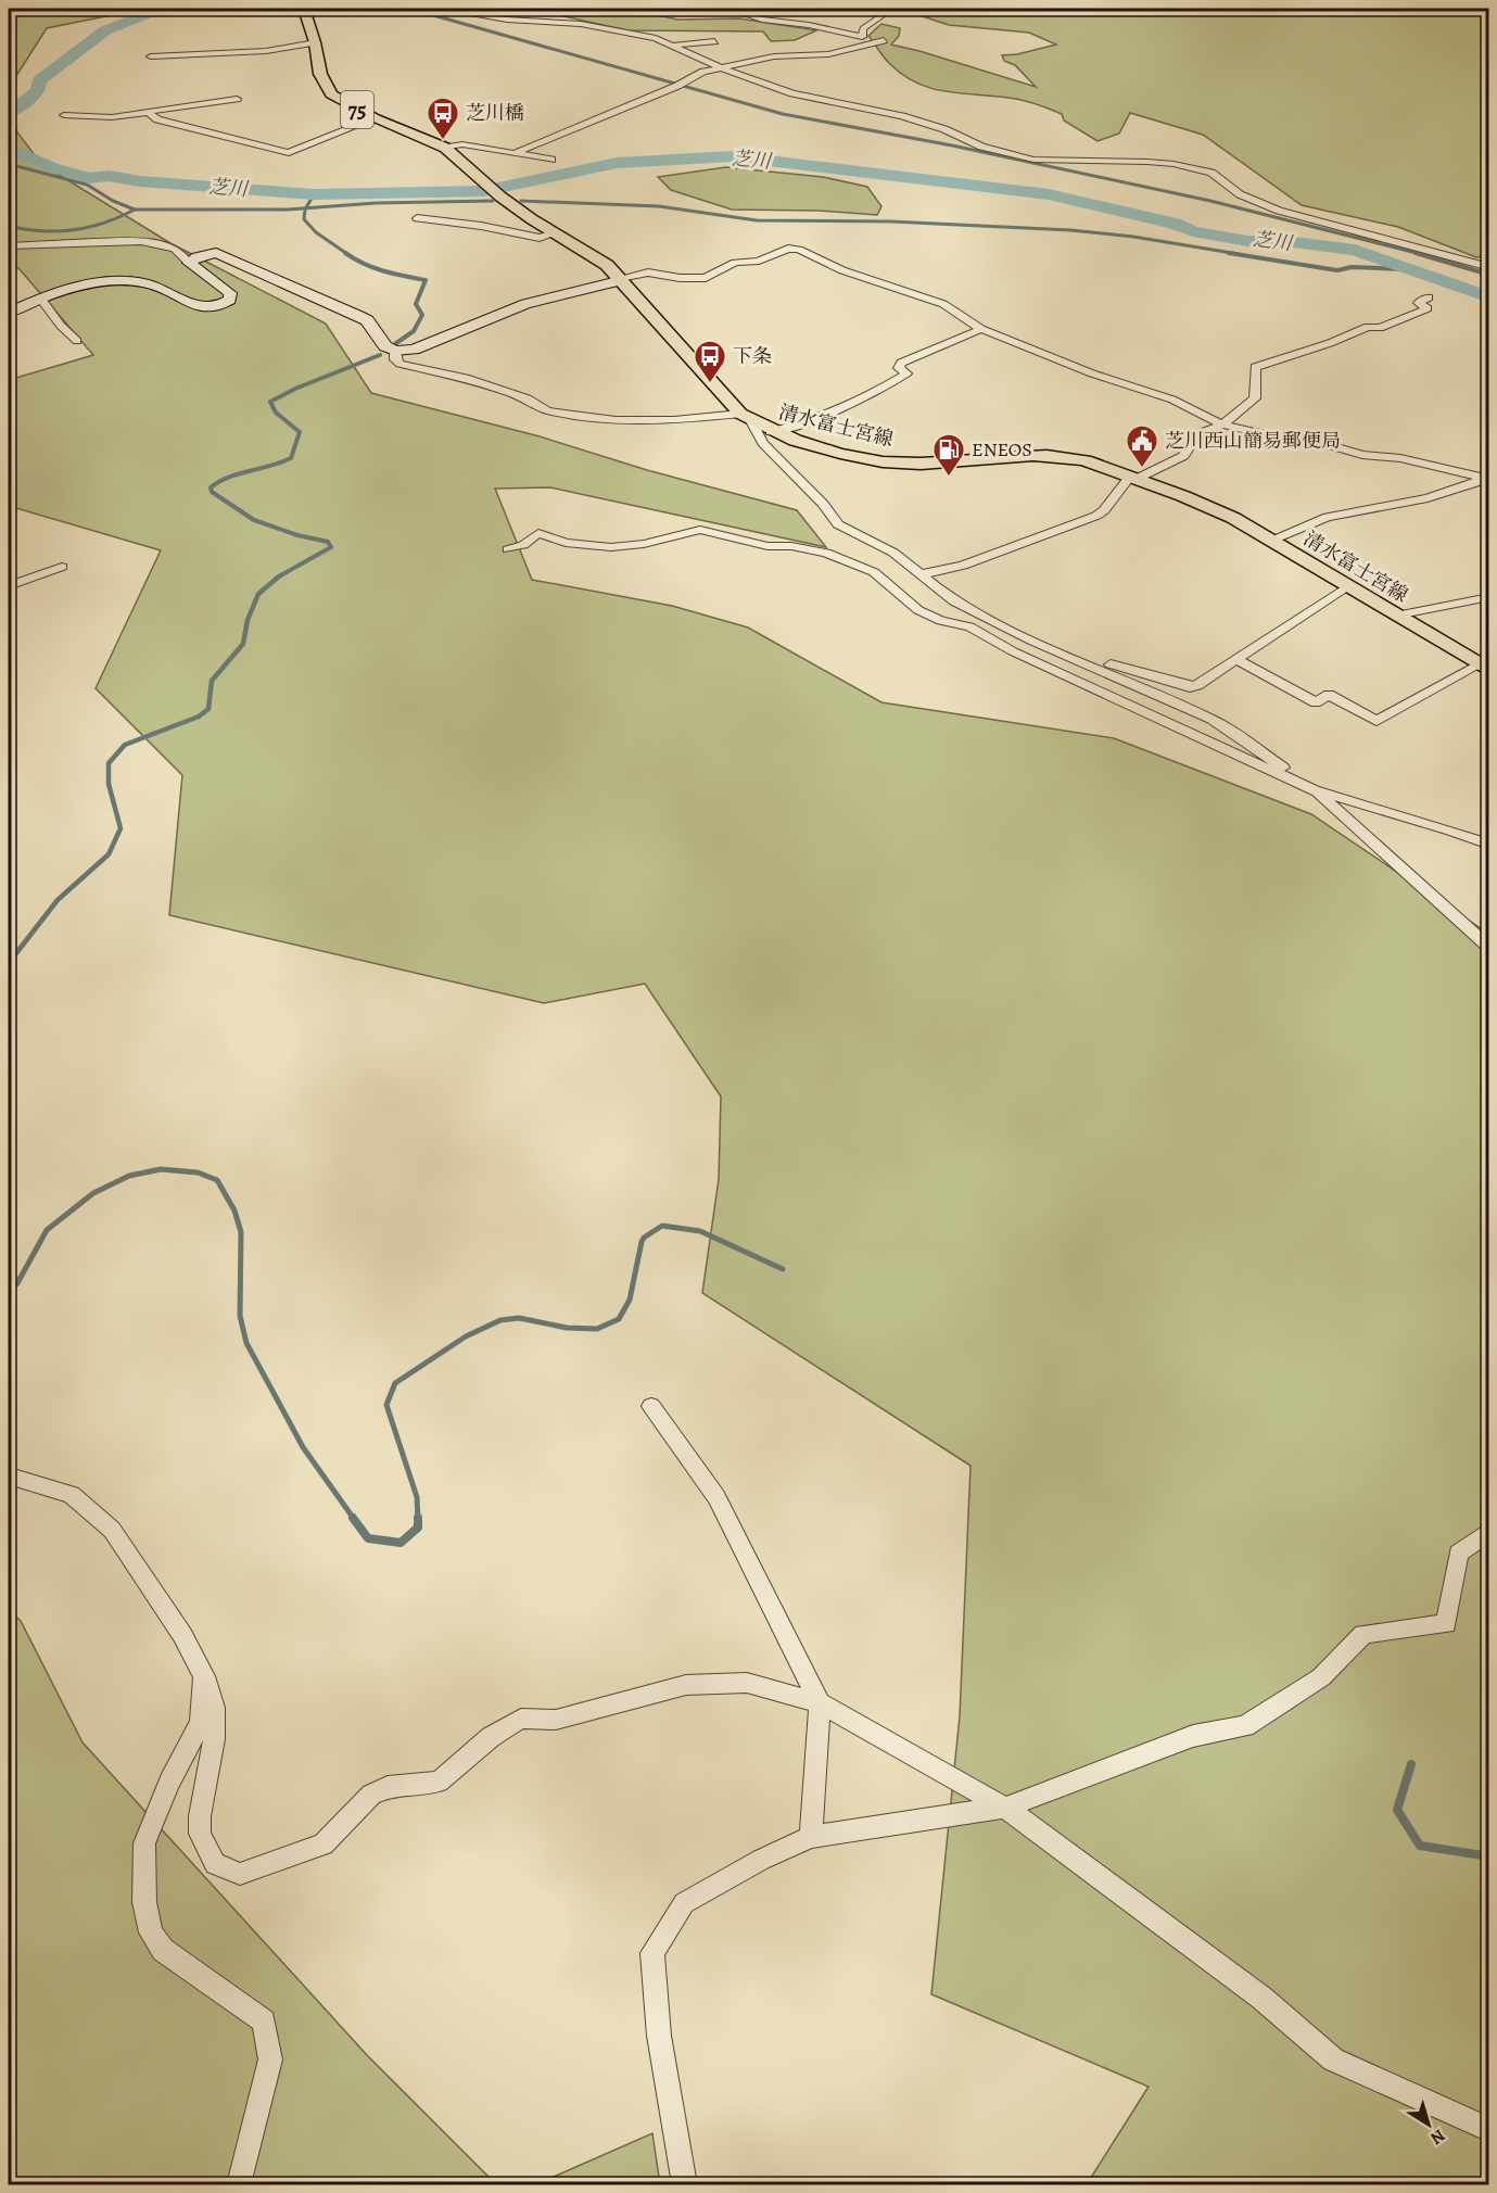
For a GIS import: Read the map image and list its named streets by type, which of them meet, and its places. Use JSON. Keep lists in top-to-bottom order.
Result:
{
  "streets": {
    "main road": ["75", "清水富士宮線"]
  },
  "water": ["芝川"],
  "places": {
    "bus stop": ["芝川橋", "下条"],
    "public building": ["芝川西山簡易郵便局"],
    "fuel station": ["ENEOS"]
  },
  "north": "bottom right"
}
